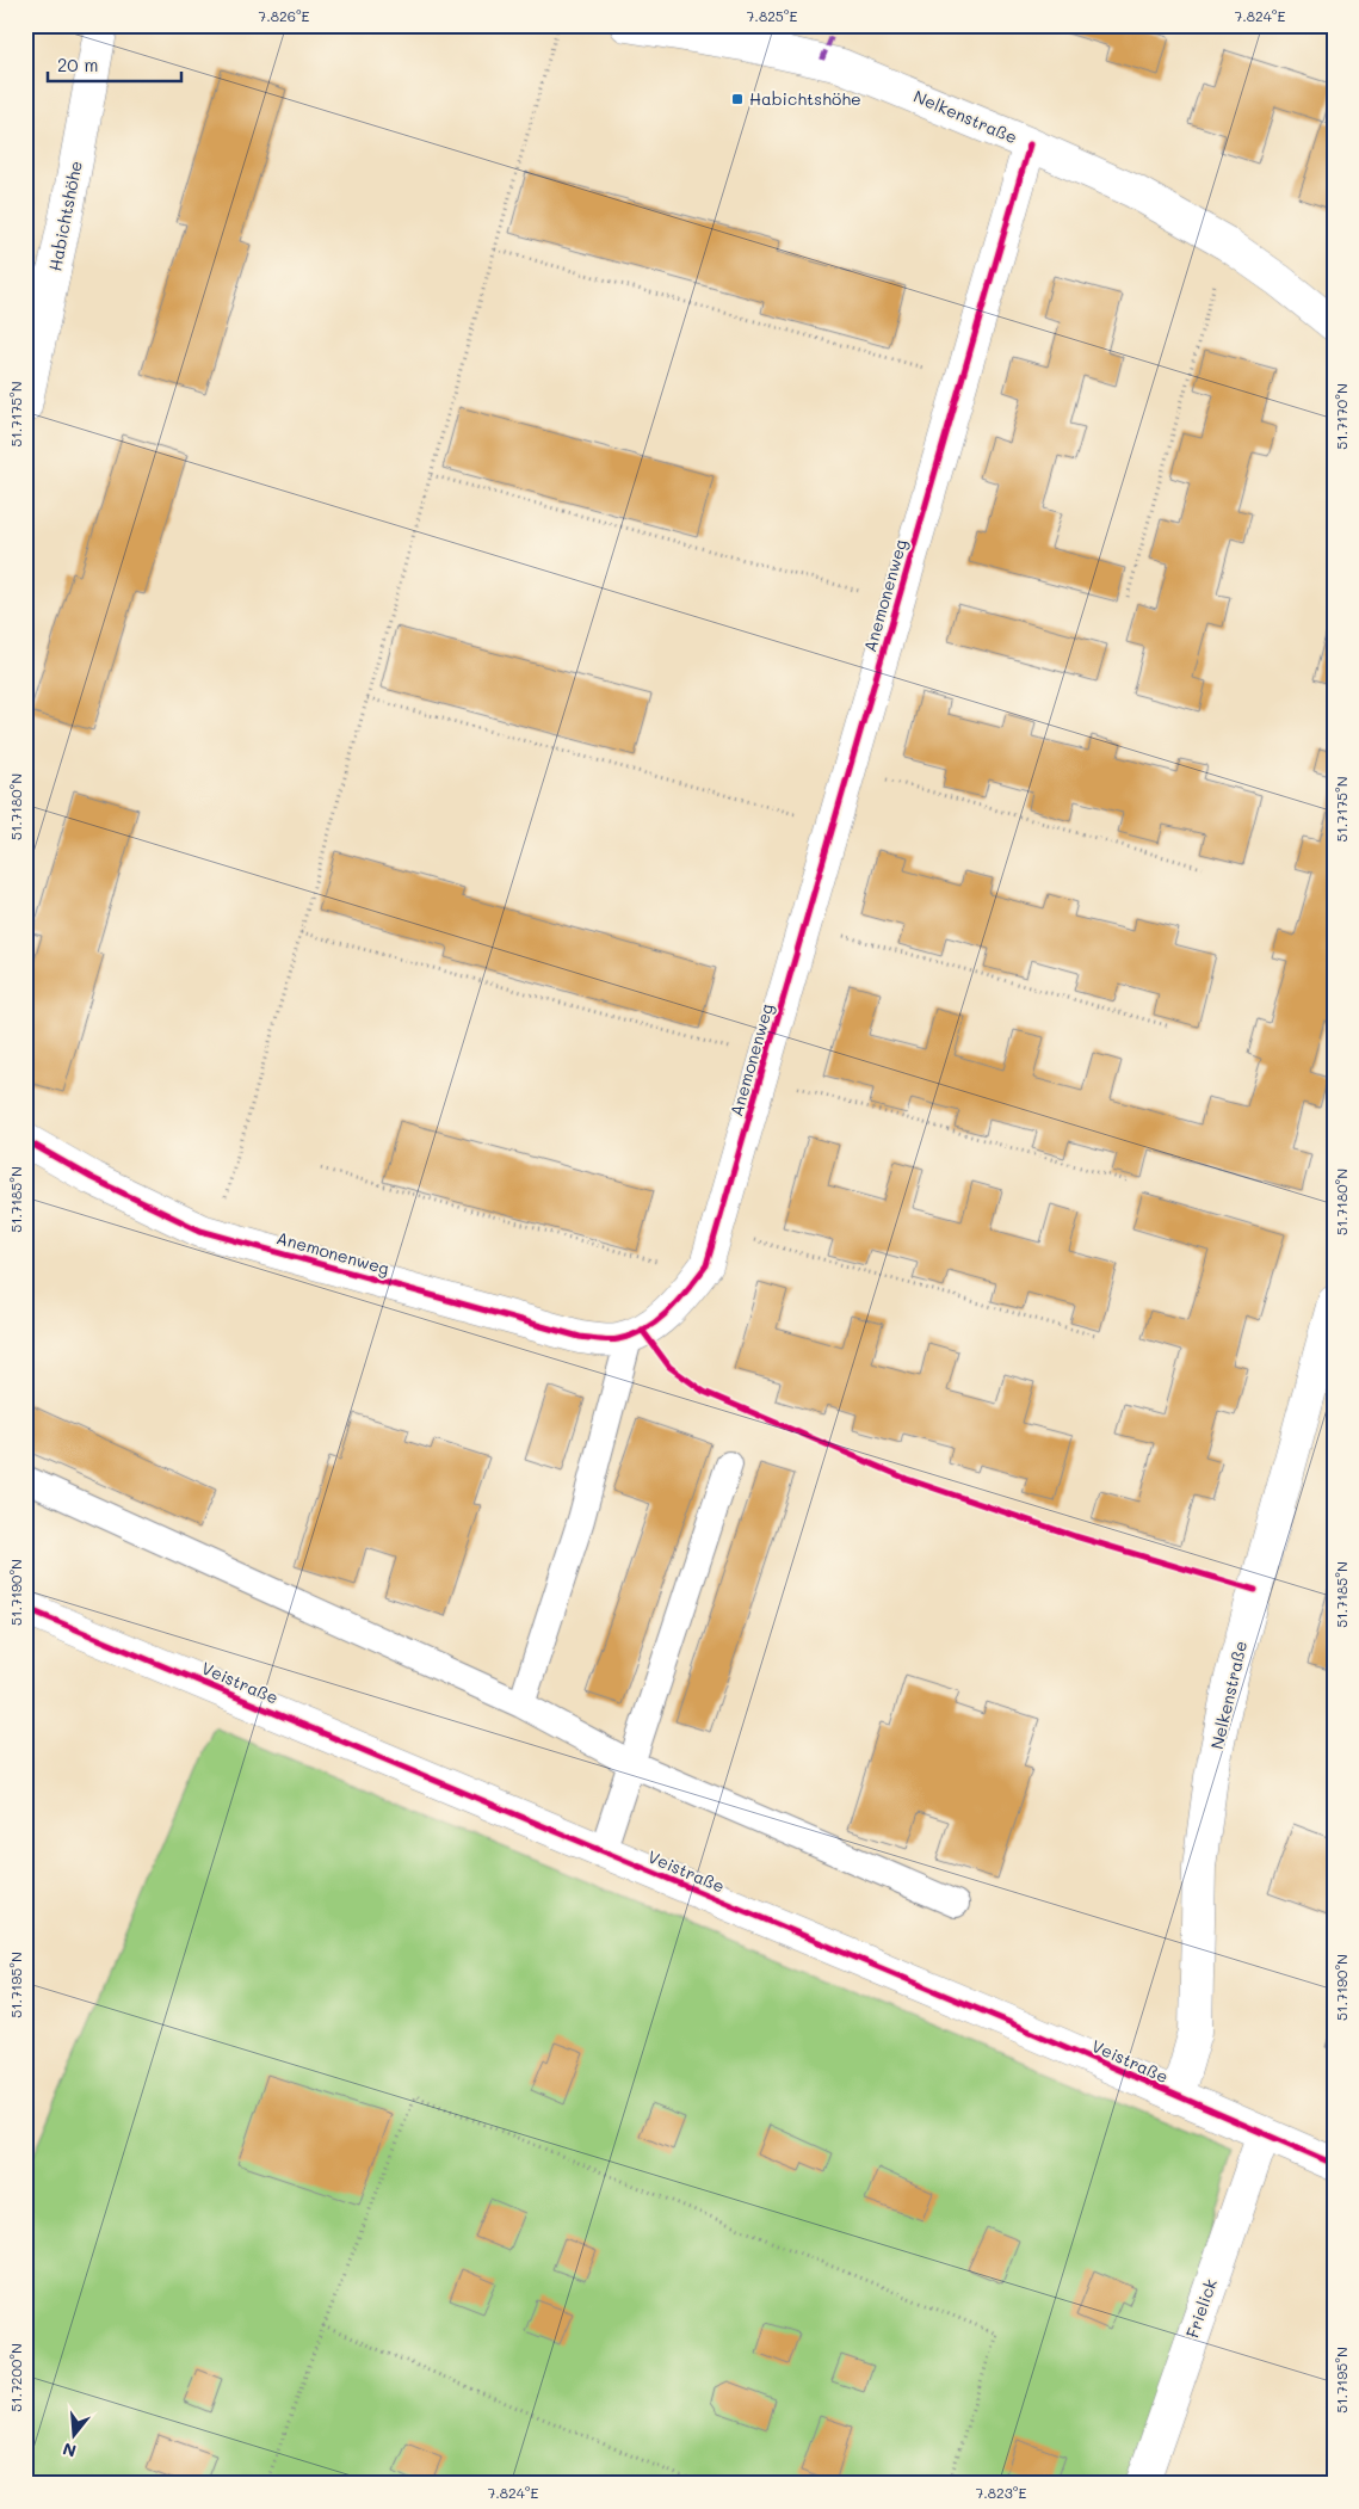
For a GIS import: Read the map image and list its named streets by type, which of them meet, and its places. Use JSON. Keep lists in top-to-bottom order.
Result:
{
  "streets": {
    "street": [
      "Nelkenstraße",
      "Habichtshöhe",
      "Anemonenweg",
      "Veistraße",
      "Frielick"
    ]
  },
  "crossings": [
    ["Nelkenstraße", "Anemonenweg"],
    ["Nelkenstraße", "Veistraße"],
    ["Veistraße", "Frielick"]
  ],
  "places": {
    "transit": ["Habichtshöhe"]
  },
  "scale_bar": "20 m",
  "north": "bottom",
  "coordinates": [
    "7.826°E",
    "7.825°E",
    "7.824°E",
    "51.7175°N",
    "51.7170°N",
    "51.7180°N",
    "51.7185°N",
    "51.7190°N",
    "51.7195°N",
    "51.7200°N",
    "7.823°E"
  ]
}
